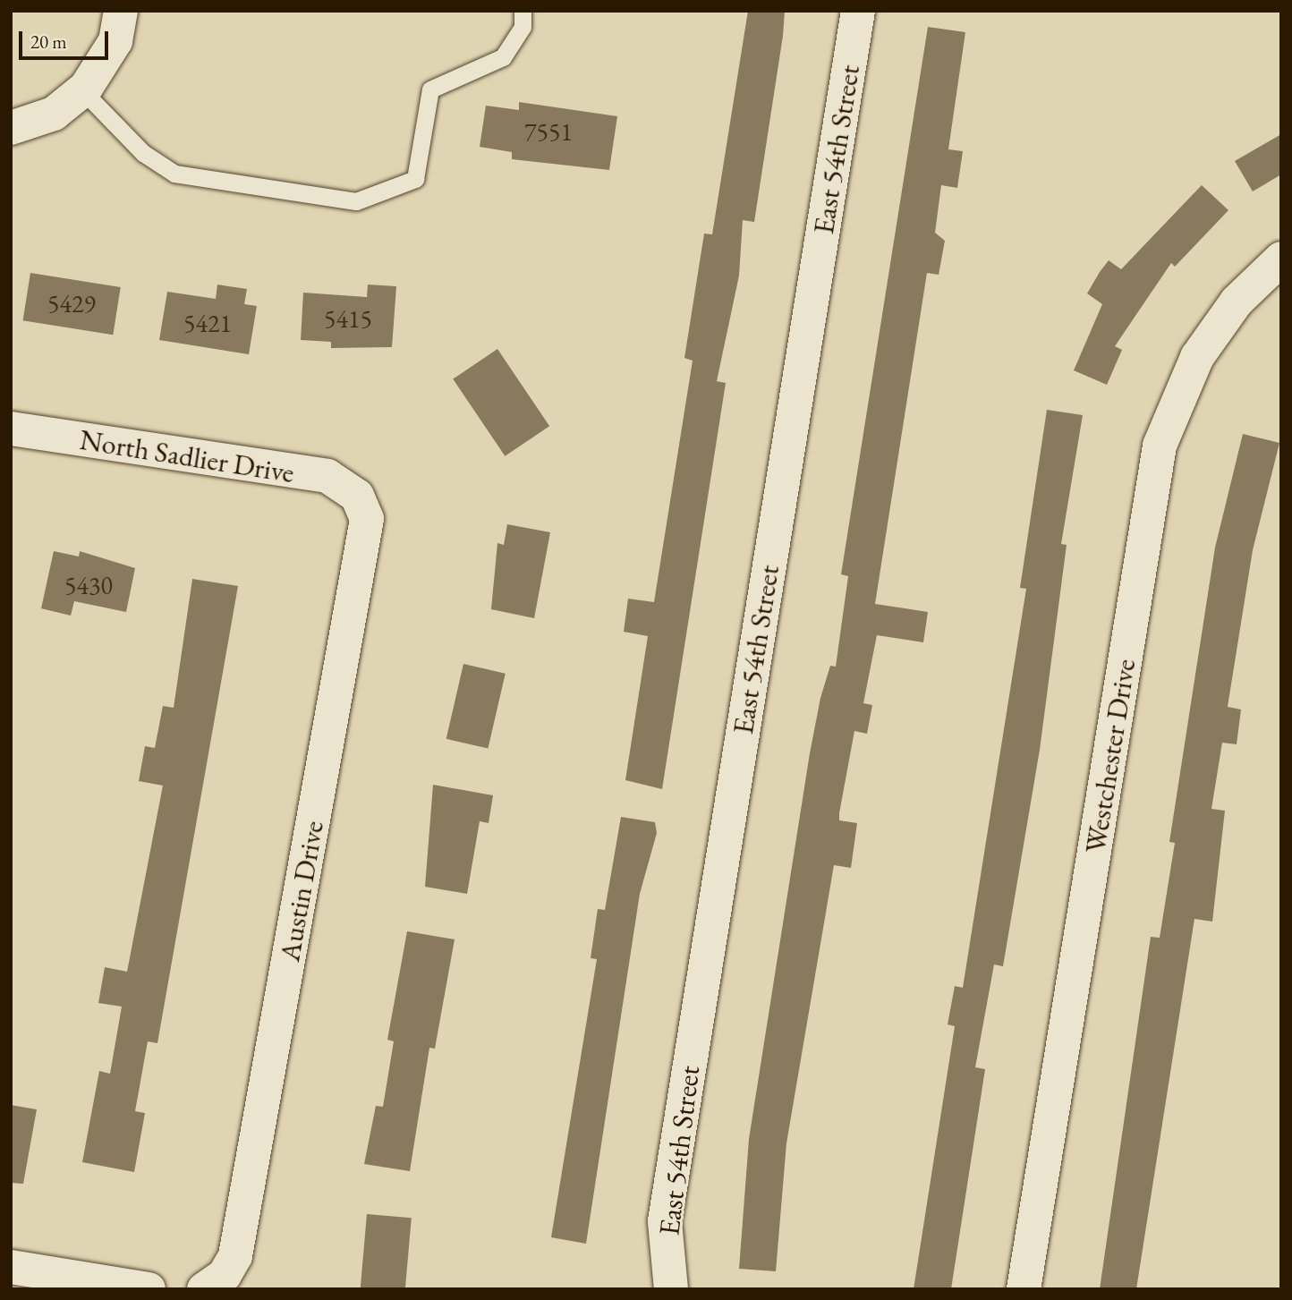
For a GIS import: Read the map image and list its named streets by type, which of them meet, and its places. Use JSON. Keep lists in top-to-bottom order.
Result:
{
  "streets": {
    "street": [
      "East 54th Street",
      "North Sadlier Drive",
      "Westchester Drive",
      "Austin Drive"
    ]
  },
  "crossings": [
    ["North Sadlier Drive", "Austin Drive"]
  ],
  "house_numbers": [
    "7551",
    "5429",
    "5415",
    "5421",
    "5430"
  ],
  "scale_bar": "20 m"
}
